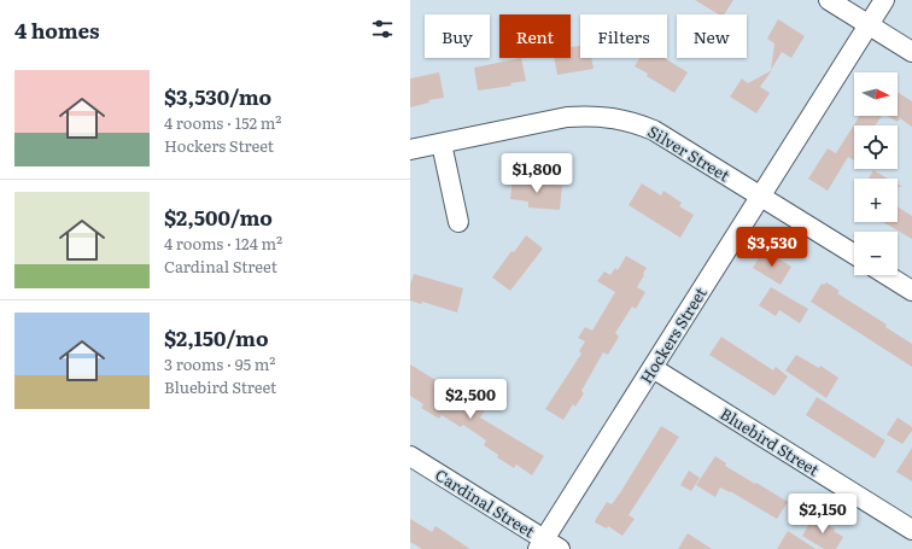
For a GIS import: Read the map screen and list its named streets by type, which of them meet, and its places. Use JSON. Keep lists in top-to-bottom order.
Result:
{
  "streets": {
    "street": [
      "Silver Street",
      "Hockers Street",
      "Bluebird Street",
      "Cardinal Street"
    ]
  },
  "crossings": [
    ["Silver Street", "Hockers Street"],
    ["Hockers Street", "Bluebird Street"],
    ["Hockers Street", "Cardinal Street"]
  ],
  "north": "right",
  "page": {
    "heading": "4 homes",
    "chip": [
      "Buy",
      "Rent",
      "Filters",
      "New"
    ],
    "list": [
      {
        "name": "$3,530/mo",
        "note": "4 rooms · 152 m² · Hockers Street"
      },
      {
        "name": "$2,500/mo",
        "note": "4 rooms · 124 m² · Cardinal Street"
      },
      {
        "name": "$2,150/mo",
        "note": "3 rooms · 95 m² · Bluebird Street"
      }
    ],
    "map_buttons": ["+", "−"],
    "price": [
      "$1,800",
      "$3,530",
      "$2,500",
      "$2,150"
    ]
  }
}
